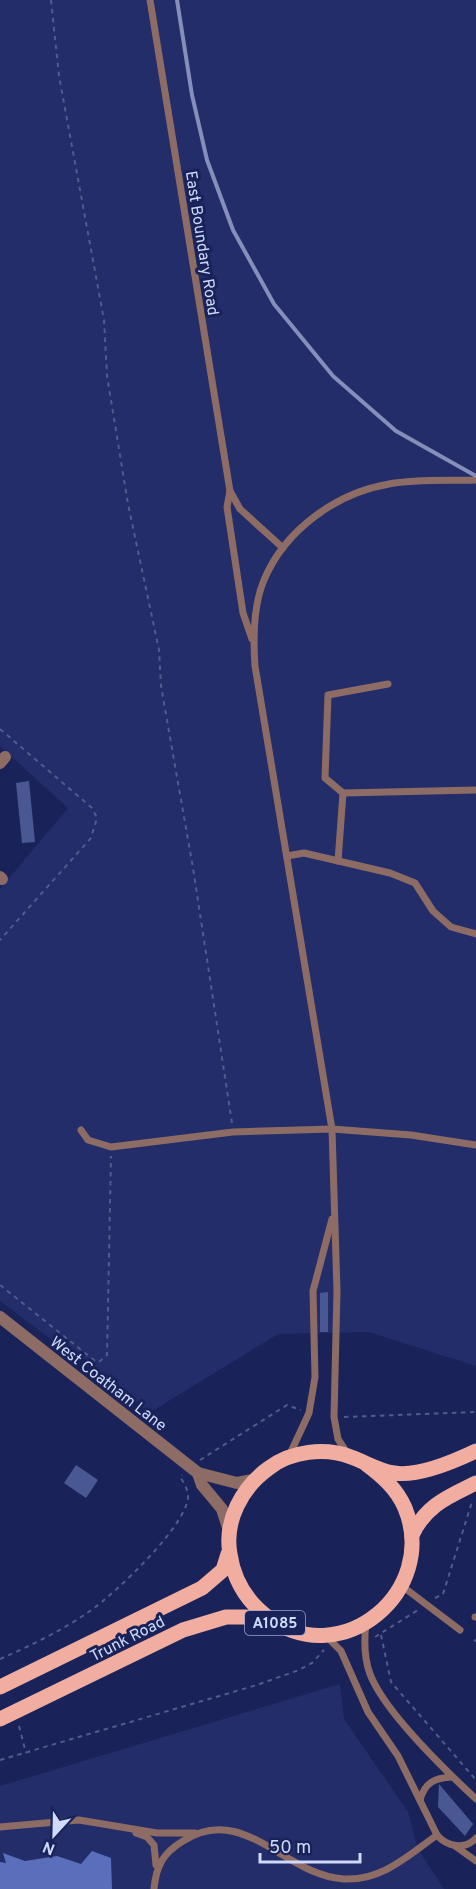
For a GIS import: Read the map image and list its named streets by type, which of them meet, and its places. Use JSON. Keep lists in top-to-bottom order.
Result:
{
  "streets": {
    "main road": ["A1085", "Trunk Road"],
    "street": ["West Coatham Lane"],
    "lane": ["East Boundary Road"]
  },
  "crossings": [
    ["West Coatham Lane", "A1085"],
    ["West Coatham Lane", "Trunk Road"],
    ["A1085", "Trunk Road"]
  ],
  "scale_bar": "50 m",
  "north": "bottom"
}
